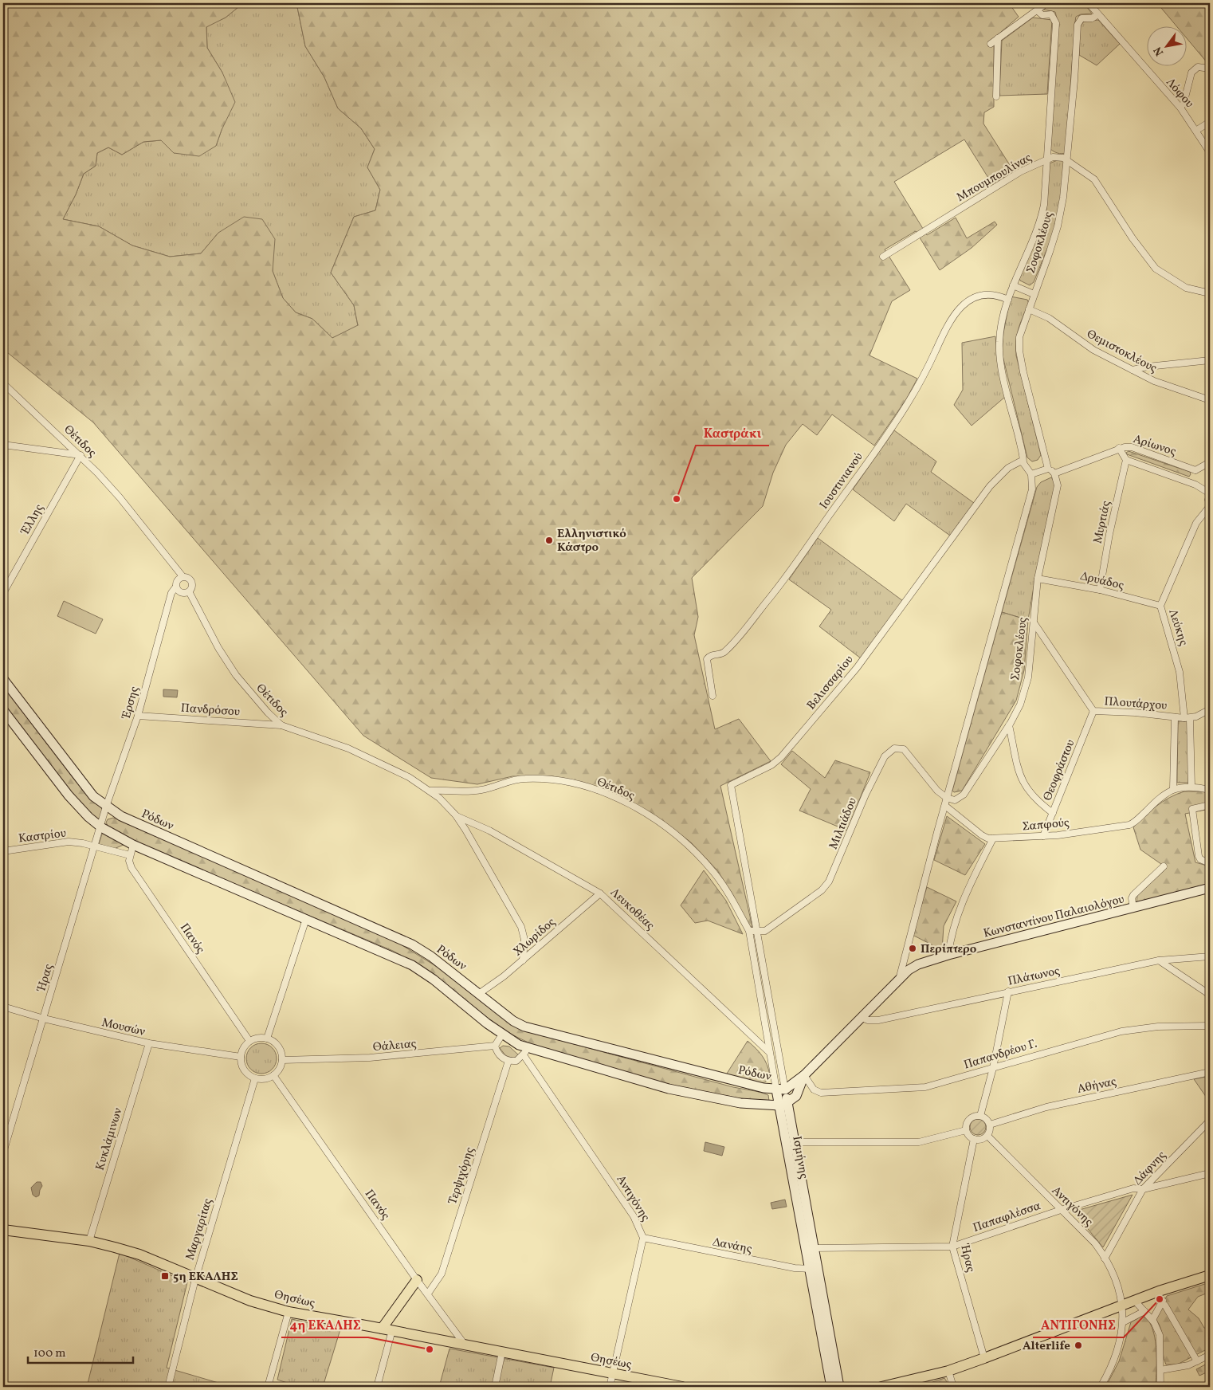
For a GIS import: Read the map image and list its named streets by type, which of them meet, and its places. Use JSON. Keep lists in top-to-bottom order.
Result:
{
  "streets": {
    "main road": ["Θησέως"],
    "street": [
      "Λόφου",
      "Μπουμπουλίνας",
      "Σοφοκλέους",
      "Θεμιστοκλέους",
      "Θέτιδος",
      "Αρίωνος",
      "Ιουστινιανού",
      "Έλλης",
      "Μυρτιάς",
      "Δρυάδος",
      "Λεύκης",
      "Βελισσαρίου",
      "Έρσης",
      "Πλουτάρχου",
      "Πανδρόσου",
      "Θεοφράστου",
      "Ρόδων",
      "Μιλτιάδου",
      "Σαπφούς",
      "Καστρίου",
      "Λευκοθέας",
      "Κωνσταντίνου Παλαιολόγου",
      "Χλωρίδος",
      "Πανός",
      "Πλάτωνος",
      "Ήρας",
      "Μουσών",
      "Θάλειας",
      "Παπανδρέου Γ.",
      "Αθήνας",
      "Κυκλάμινων",
      "Ισμήνης",
      "Δάφνης",
      "Τερψιχόρης",
      "Αντιγόνης",
      "Παπαφλέσσα",
      "Μαργαρίτας",
      "Δανάης"
    ]
  },
  "crossings": [
    ["Λόφου", "Σοφοκλέους"],
    ["Μπουμπουλίνας", "Σοφοκλέους"],
    ["Σοφοκλέους", "Θεμιστοκλέους"],
    ["Σοφοκλέους", "Αρίωνος"],
    ["Σοφοκλέους", "Ιουστινιανού"],
    ["Σοφοκλέους", "Δρυάδος"],
    ["Σοφοκλέους", "Βελισσαρίου"],
    ["Σοφοκλέους", "Πλουτάρχου"],
    ["Σοφοκλέους", "Μιλτιάδου"],
    ["Σοφοκλέους", "Κωνσταντίνου Παλαιολόγου"],
    ["Θέτιδος", "Έλλης"],
    ["Θέτιδος", "Έρσης"],
    ["Θέτιδος", "Πανδρόσου"],
    ["Θέτιδος", "Λευκοθέας"],
    ["Θέτιδος", "Χλωρίδος"],
    ["Θέτιδος", "Ισμήνης"],
    ["Μυρτιάς", "Δρυάδος"],
    ["Δρυάδος", "Λεύκης"],
    ["Λεύκης", "Πλουτάρχου"],
    ["Λεύκης", "Σαπφούς"],
    ["Βελισσαρίου", "Μιλτιάδου"],
    ["Βελισσαρίου", "Ισμήνης"],
    ["Έρσης", "Πανδρόσου"],
    ["Έρσης", "Ρόδων"],
    ["Έρσης", "Ήρας"],
    ["Πλουτάρχου", "Θεοφράστου"],
    ["Θεοφράστου", "Σαπφούς"],
    ["Ρόδων", "Κωνσταντίνου Παλαιολόγου"],
    ["Ρόδων", "Χλωρίδος"],
    ["Ρόδων", "Ήρας"],
    ["Ρόδων", "Παπανδρέου Γ."],
    ["Ρόδων", "Ισμήνης"],
    ["Μιλτιάδου", "Ισμήνης"],
    ["Καστρίου", "Πανός"],
    ["Καστρίου", "Ήρας"],
    ["Λευκοθέας", "Χλωρίδος"],
    ["Λευκοθέας", "Ισμήνης"],
    ["Κωνσταντίνου Παλαιολόγου", "Πλάτωνος"],
    ["Κωνσταντίνου Παλαιολόγου", "Παπανδρέου Γ."],
    ["Πανός", "Μουσών"],
    ["Πανός", "Θάλειας"],
    ["Πανός", "Τερψιχόρης"],
    ["Πανός", "Μαργαρίτας"],
    ["Πανός", "Θησέως"],
    ["Ήρας", "Μουσών"],
    ["Ήρας", "Αθήνας"],
    ["Ήρας", "Αντιγόνης"],
    ["Ήρας", "Παπαφλέσσα"],
    ["Μουσών", "Θάλειας"],
    ["Μουσών", "Κυκλάμινων"],
    ["Μουσών", "Μαργαρίτας"],
    ["Θάλειας", "Μαργαρίτας"],
    ["Αθήνας", "Αντιγόνης"],
    ["Κυκλάμινων", "Θησέως"],
    ["Ισμήνης", "Παπαφλέσσα"],
    ["Ισμήνης", "Δανάης"],
    ["Δάφνης", "Αντιγόνης"],
    ["Δάφνης", "Παπαφλέσσα"],
    ["Αντιγόνης", "Παπαφλέσσα"],
    ["Αντιγόνης", "Δανάης"],
    ["Αντιγόνης", "Θησέως"],
    ["Μαργαρίτας", "Θησέως"]
  ],
  "places": {
    "other": [
      "Καστράκι",
      "Ελληνιστικό Κάστρο",
      "Περίπτερο",
      "ΑΝΤΙΓΟΝΗΣ",
      "Alterlife",
      "4η ΕΚΑΛΗΣ"
    ],
    "transit": ["5η ΕΚΑΛΗΣ"]
  },
  "scale_bar": "100 m",
  "north": "bottom left"
}
